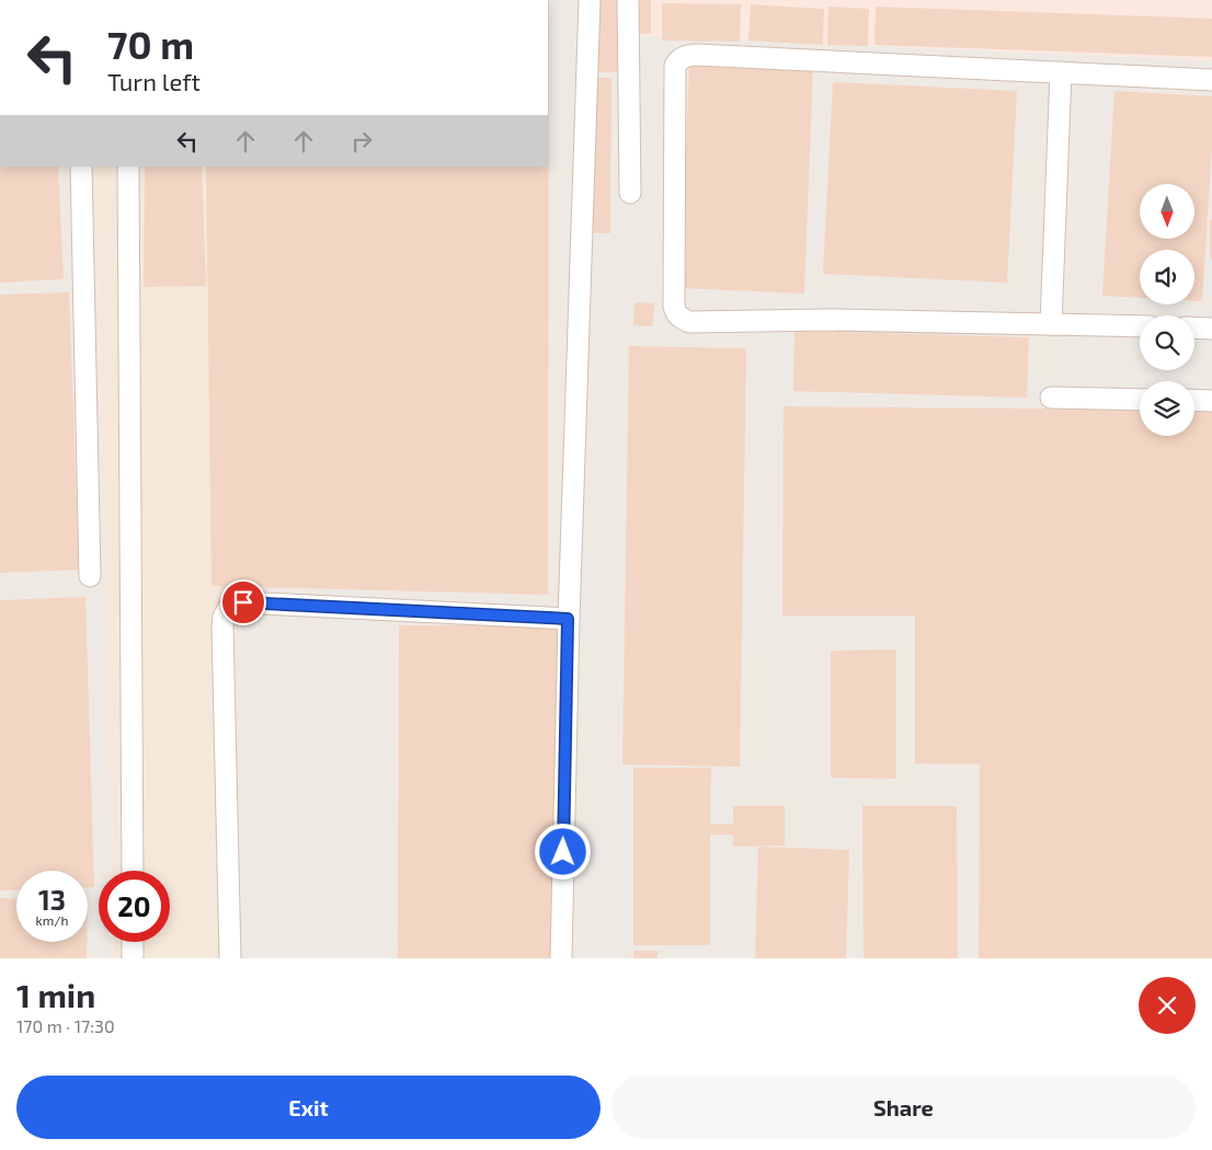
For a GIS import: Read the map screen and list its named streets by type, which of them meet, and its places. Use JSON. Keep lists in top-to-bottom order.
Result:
{
  "north": "bottom",
  "page": {
    "turn": ["70 m", "Turn left"],
    "speed": "13 km/h",
    "limit": "20",
    "heading": ["1 min", "170 m · 17:30"],
    "buttons": ["Exit", "Share"]
  }
}
